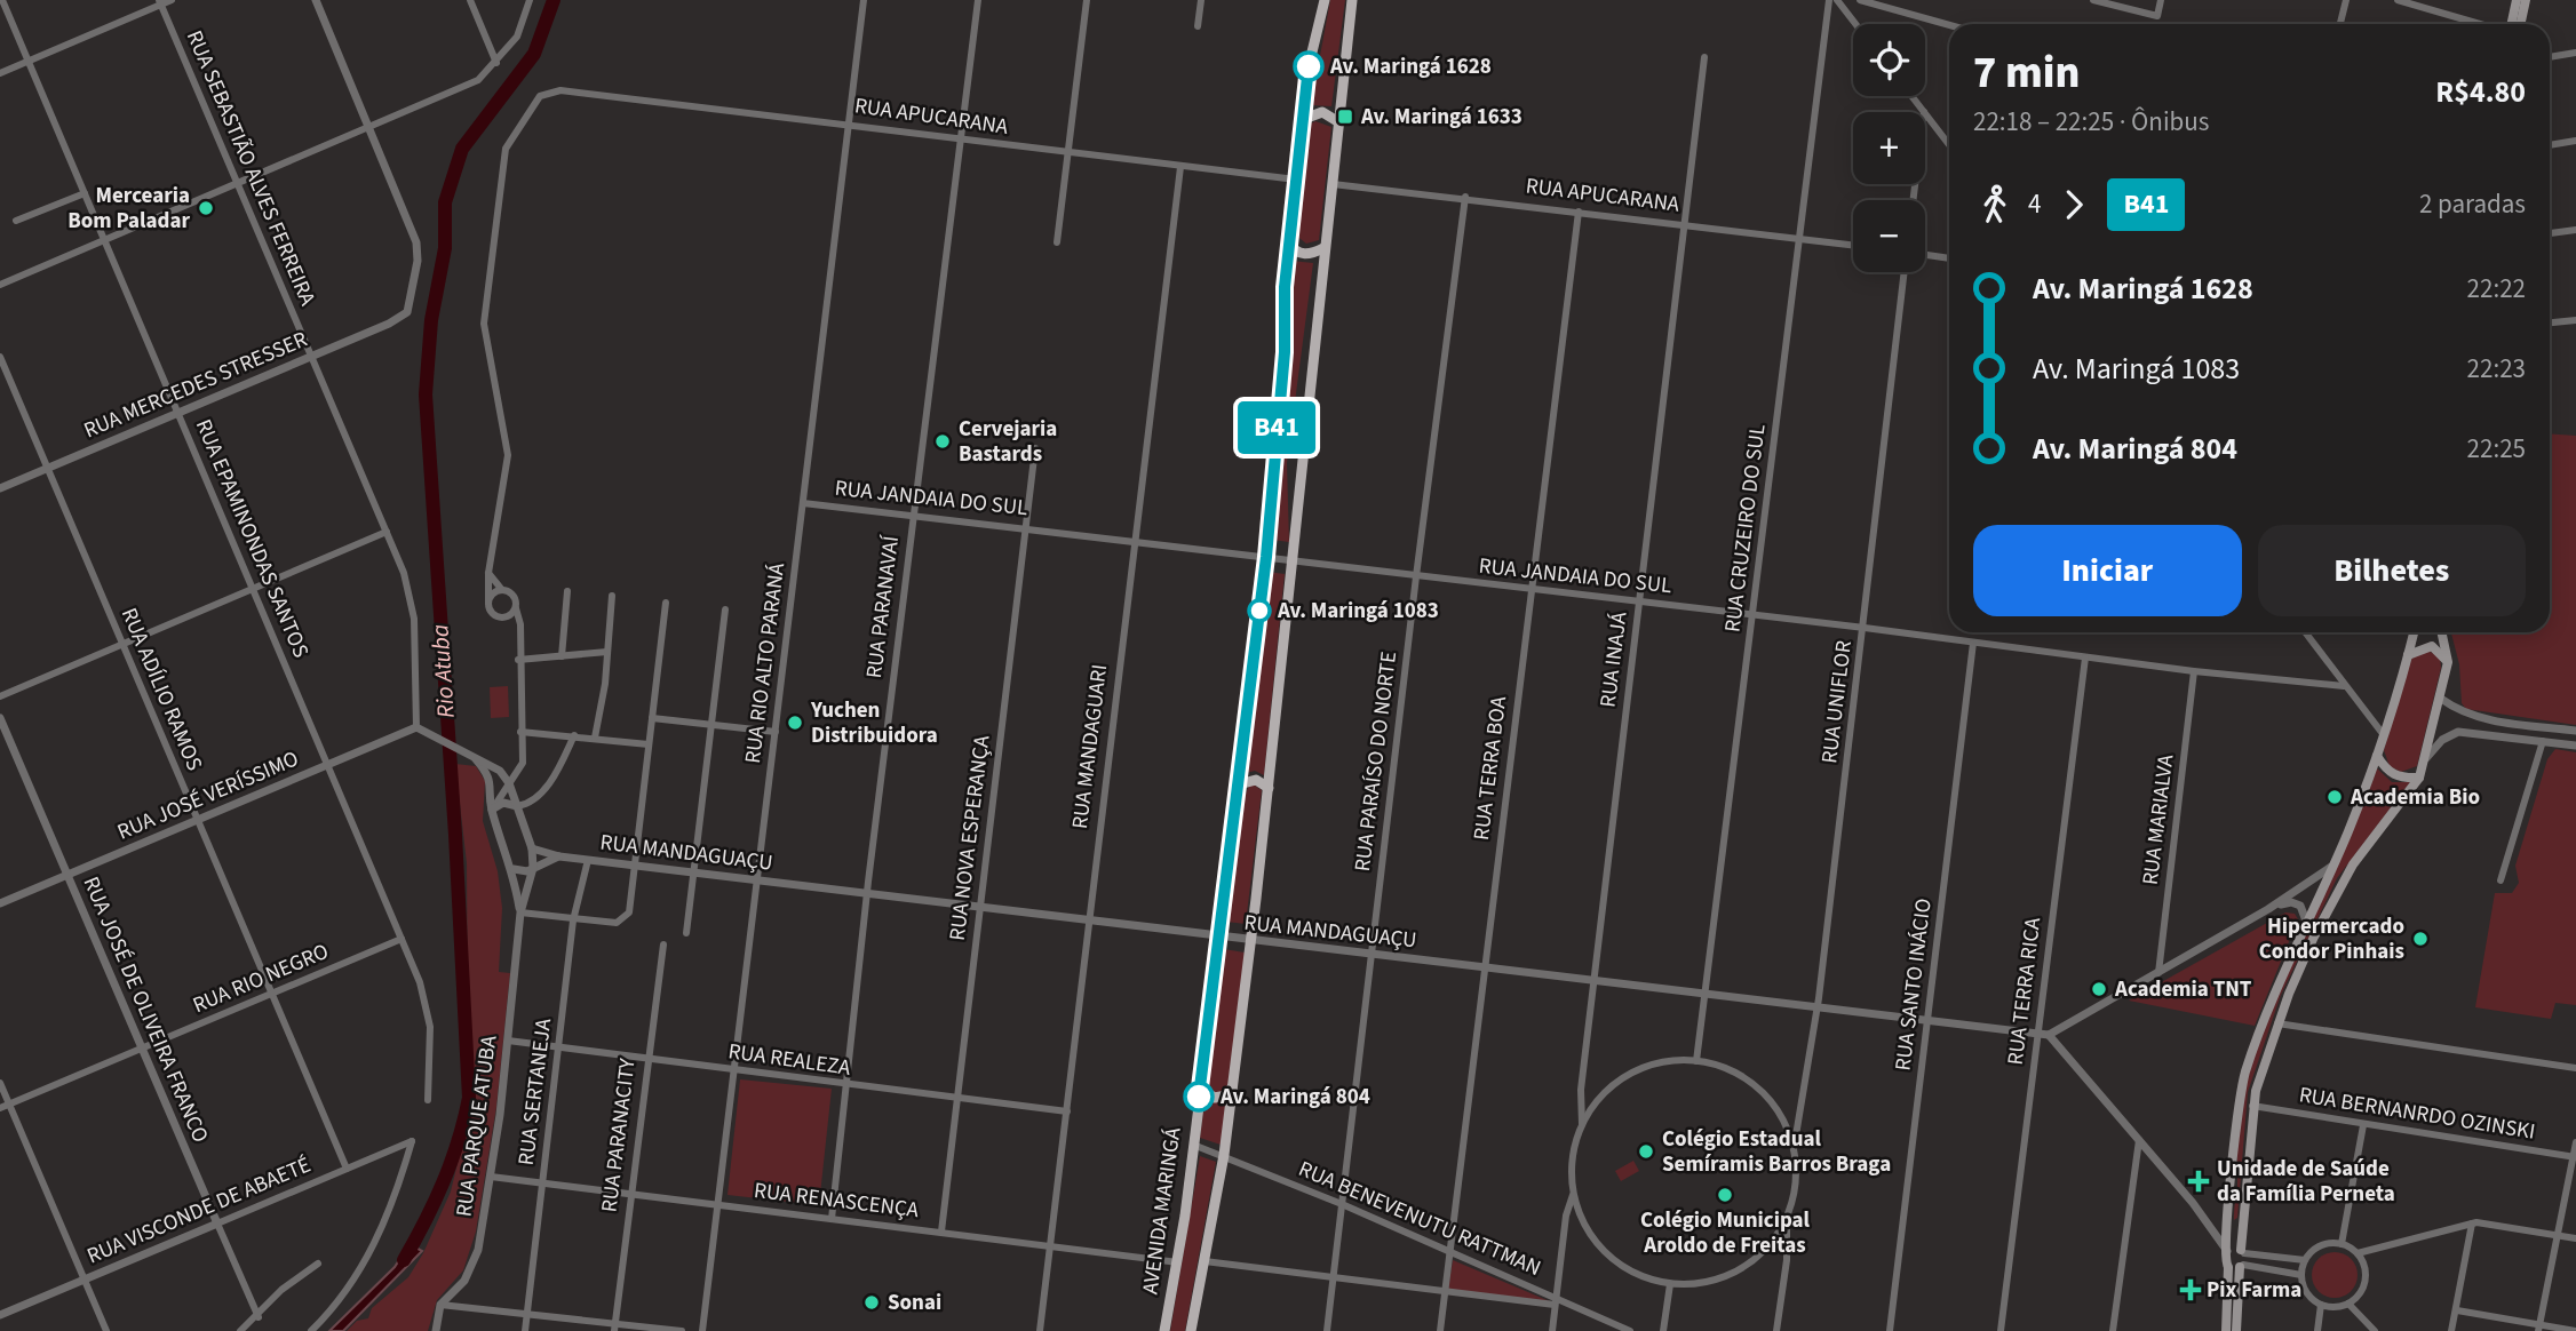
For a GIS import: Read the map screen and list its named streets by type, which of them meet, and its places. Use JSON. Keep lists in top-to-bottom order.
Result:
{
  "streets": {
    "main road": ["AVENIDA MARINGÁ"],
    "street": [
      "RUA APUCARANA",
      "RUA SEBASTIÃO ALVES FERREIRA",
      "RUA MERCEDES STRESSER",
      "RUA JANDAIA DO SUL",
      "RUA CRUZEIRO DO SUL",
      "RUA EPAMINONDAS SANTOS",
      "RUA PARANAVAÍ",
      "RUA INAJÁ",
      "RUA RIO ALTO PARANÁ",
      "RUA ADÍLIO RAMOS",
      "RUA UNIFLOR",
      "RUA MANDAGUARI",
      "RUA PARAÍSO DO NORTE",
      "RUA TERRA BOA",
      "RUA JOSÉ VERÍSSIMO",
      "RUA MARIALVA",
      "RUA NOVA ESPERANÇA",
      "RUA MANDAGUAÇU",
      "RUA RIO NEGRO",
      "RUA SANTO INÁCIO",
      "RUA TERRA RICA",
      "RUA JOSÉ DE OLIVEIRA FRANCO",
      "RUA REALEZA",
      "RUA SERTANEJA",
      "RUA BERNANRDO OZINSKI",
      "RUA PARQUE ATUBA",
      "RUA PARANACITY",
      "RUA RENASCENÇA",
      "RUA VISCONDE DE ABAETÉ",
      "RUA BENEVENUTU RATTMAN"
    ]
  },
  "crossings": [
    ["RUA APUCARANA", "RUA CRUZEIRO DO SUL"],
    ["RUA APUCARANA", "RUA PARANAVAÍ"],
    ["RUA APUCARANA", "RUA INAJÁ"],
    ["RUA APUCARANA", "RUA RIO ALTO PARANÁ"],
    ["RUA APUCARANA", "RUA MANDAGUARI"],
    ["RUA APUCARANA", "RUA PARAÍSO DO NORTE"],
    ["RUA APUCARANA", "RUA TERRA BOA"],
    ["RUA APUCARANA", "AVENIDA MARINGÁ"],
    ["RUA SEBASTIÃO ALVES FERREIRA", "RUA MERCEDES STRESSER"],
    ["RUA SEBASTIÃO ALVES FERREIRA", "RUA JOSÉ VERÍSSIMO"],
    ["RUA MERCEDES STRESSER", "RUA EPAMINONDAS SANTOS"],
    ["RUA MERCEDES STRESSER", "RUA ADÍLIO RAMOS"],
    ["RUA JANDAIA DO SUL", "RUA CRUZEIRO DO SUL"],
    ["RUA JANDAIA DO SUL", "RUA PARANAVAÍ"],
    ["RUA JANDAIA DO SUL", "RUA INAJÁ"],
    ["RUA JANDAIA DO SUL", "RUA RIO ALTO PARANÁ"],
    ["RUA JANDAIA DO SUL", "RUA UNIFLOR"],
    ["RUA JANDAIA DO SUL", "RUA MANDAGUARI"],
    ["RUA JANDAIA DO SUL", "RUA PARAÍSO DO NORTE"],
    ["RUA JANDAIA DO SUL", "RUA TERRA BOA"],
    ["RUA JANDAIA DO SUL", "RUA MARIALVA"],
    ["RUA JANDAIA DO SUL", "RUA NOVA ESPERANÇA"],
    ["RUA JANDAIA DO SUL", "RUA SANTO INÁCIO"],
    ["RUA JANDAIA DO SUL", "RUA TERRA RICA"],
    ["RUA JANDAIA DO SUL", "AVENIDA MARINGÁ"],
    ["RUA CRUZEIRO DO SUL", "RUA INAJÁ"],
    ["RUA CRUZEIRO DO SUL", "RUA UNIFLOR"],
    ["RUA CRUZEIRO DO SUL", "RUA MANDAGUAÇU"],
    ["RUA EPAMINONDAS SANTOS", "RUA JOSÉ VERÍSSIMO"],
    ["RUA EPAMINONDAS SANTOS", "RUA RIO NEGRO"],
    ["RUA PARANAVAÍ", "RUA MANDAGUAÇU"],
    ["RUA PARANAVAÍ", "RUA REALEZA"],
    ["RUA PARANAVAÍ", "RUA RENASCENÇA"],
    ["RUA INAJÁ", "RUA UNIFLOR"],
    ["RUA INAJÁ", "RUA MANDAGUAÇU"],
    ["RUA RIO ALTO PARANÁ", "RUA MANDAGUAÇU"],
    ["RUA RIO ALTO PARANÁ", "RUA REALEZA"],
    ["RUA RIO ALTO PARANÁ", "RUA RENASCENÇA"],
    ["RUA ADÍLIO RAMOS", "RUA JOSÉ VERÍSSIMO"],
    ["RUA ADÍLIO RAMOS", "RUA RIO NEGRO"],
    ["RUA ADÍLIO RAMOS", "RUA VISCONDE DE ABAETÉ"],
    ["RUA UNIFLOR", "RUA MANDAGUAÇU"],
    ["RUA MANDAGUARI", "RUA MANDAGUAÇU"],
    ["RUA MANDAGUARI", "RUA REALEZA"],
    ["RUA MANDAGUARI", "RUA RENASCENÇA"],
    ["RUA PARAÍSO DO NORTE", "RUA MANDAGUAÇU"],
    ["RUA PARAÍSO DO NORTE", "RUA BENEVENUTU RATTMAN"],
    ["RUA TERRA BOA", "RUA MANDAGUAÇU"],
    ["RUA TERRA BOA", "RUA BENEVENUTU RATTMAN"],
    ["RUA JOSÉ VERÍSSIMO", "RUA JOSÉ DE OLIVEIRA FRANCO"],
    ["RUA NOVA ESPERANÇA", "RUA MANDAGUAÇU"],
    ["RUA NOVA ESPERANÇA", "RUA REALEZA"],
    ["RUA NOVA ESPERANÇA", "RUA RENASCENÇA"],
    ["RUA MANDAGUAÇU", "RUA SANTO INÁCIO"],
    ["RUA MANDAGUAÇU", "RUA TERRA RICA"],
    ["RUA MANDAGUAÇU", "RUA SERTANEJA"],
    ["RUA MANDAGUAÇU", "AVENIDA MARINGÁ"],
    ["RUA RIO NEGRO", "RUA JOSÉ DE OLIVEIRA FRANCO"],
    ["RUA JOSÉ DE OLIVEIRA FRANCO", "RUA VISCONDE DE ABAETÉ"],
    ["RUA REALEZA", "RUA SERTANEJA"],
    ["RUA REALEZA", "RUA PARQUE ATUBA"],
    ["RUA REALEZA", "RUA PARANACITY"],
    ["RUA SERTANEJA", "RUA RENASCENÇA"],
    ["RUA PARQUE ATUBA", "RUA RENASCENÇA"],
    ["RUA PARANACITY", "RUA RENASCENÇA"],
    ["RUA RENASCENÇA", "AVENIDA MARINGÁ"],
    ["AVENIDA MARINGÁ", "RUA BENEVENUTU RATTMAN"]
  ],
  "water": ["Rio Atuba"],
  "places": {
    "other": [
      "Av. Maringá 1628",
      "Mercearia Bom Paladar",
      "Cervejaria Bastards",
      "Av. Maringá 1083",
      "Yuchen Distribuidora",
      "Academia Bio",
      "Hipermercado Condor Pinhais",
      "Academia TNT",
      "Av. Maringá 804",
      "Colégio Estadual Semíramis Barros Braga",
      "Colégio Municipal Aroldo de Freitas",
      "Sonai"
    ],
    "transit": ["Av. Maringá 1633"],
    "health": ["Unidade de Saúde da Família Perneta", "Pix Farma"]
  },
  "lines": ["bus line B41"],
  "page": {
    "on_map": "B41",
    "map_buttons": ["+", "−"],
    "heading": ["7 min", "22:18 – 22:25 · Ônibus", "R$4.80"],
    "legs": ["4", "B41", "2 paradas"],
    "list": [
      {
        "name": "Av. Maringá 1628",
        "value": "22:22"
      },
      {
        "name": "Av. Maringá 1083",
        "value": "22:23"
      },
      {
        "name": "Av. Maringá 804",
        "value": "22:25"
      }
    ],
    "buttons": ["Iniciar", "Bilhetes"]
  }
}
